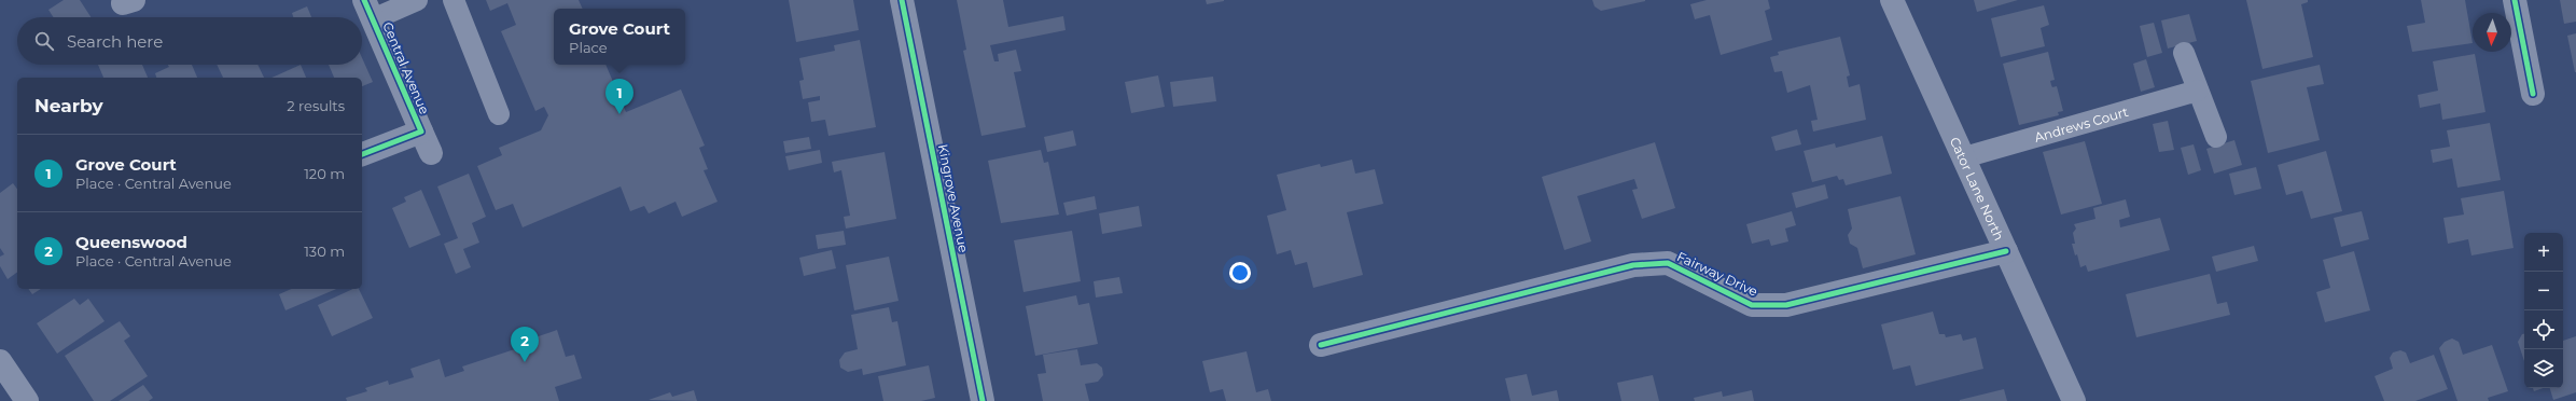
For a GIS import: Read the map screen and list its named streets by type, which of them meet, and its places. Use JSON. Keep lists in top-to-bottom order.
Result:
{
  "streets": {
    "street": [
      "Central Avenue",
      "Cator Lane North",
      "Kingrove Avenue",
      "Fairway Drive"
    ],
    "lane": ["Andrews Court"]
  },
  "crossings": [
    ["Andrews Court", "Cator Lane North"],
    ["Cator Lane North", "Fairway Drive"]
  ],
  "north": "bottom",
  "page": {
    "popup": ["Grove Court", "Place"],
    "search": "Search here",
    "heading": ["Nearby", "2 results"],
    "pins": ["1", "2"],
    "list": [
      {
        "mark": "1",
        "name": "Grove Court",
        "note": "Place · Central Avenue",
        "value": "120 m"
      },
      {
        "mark": "2",
        "name": "Queenswood",
        "note": "Place · Central Avenue",
        "value": "130 m"
      }
    ],
    "map_buttons": ["+", "−"]
  }
}
